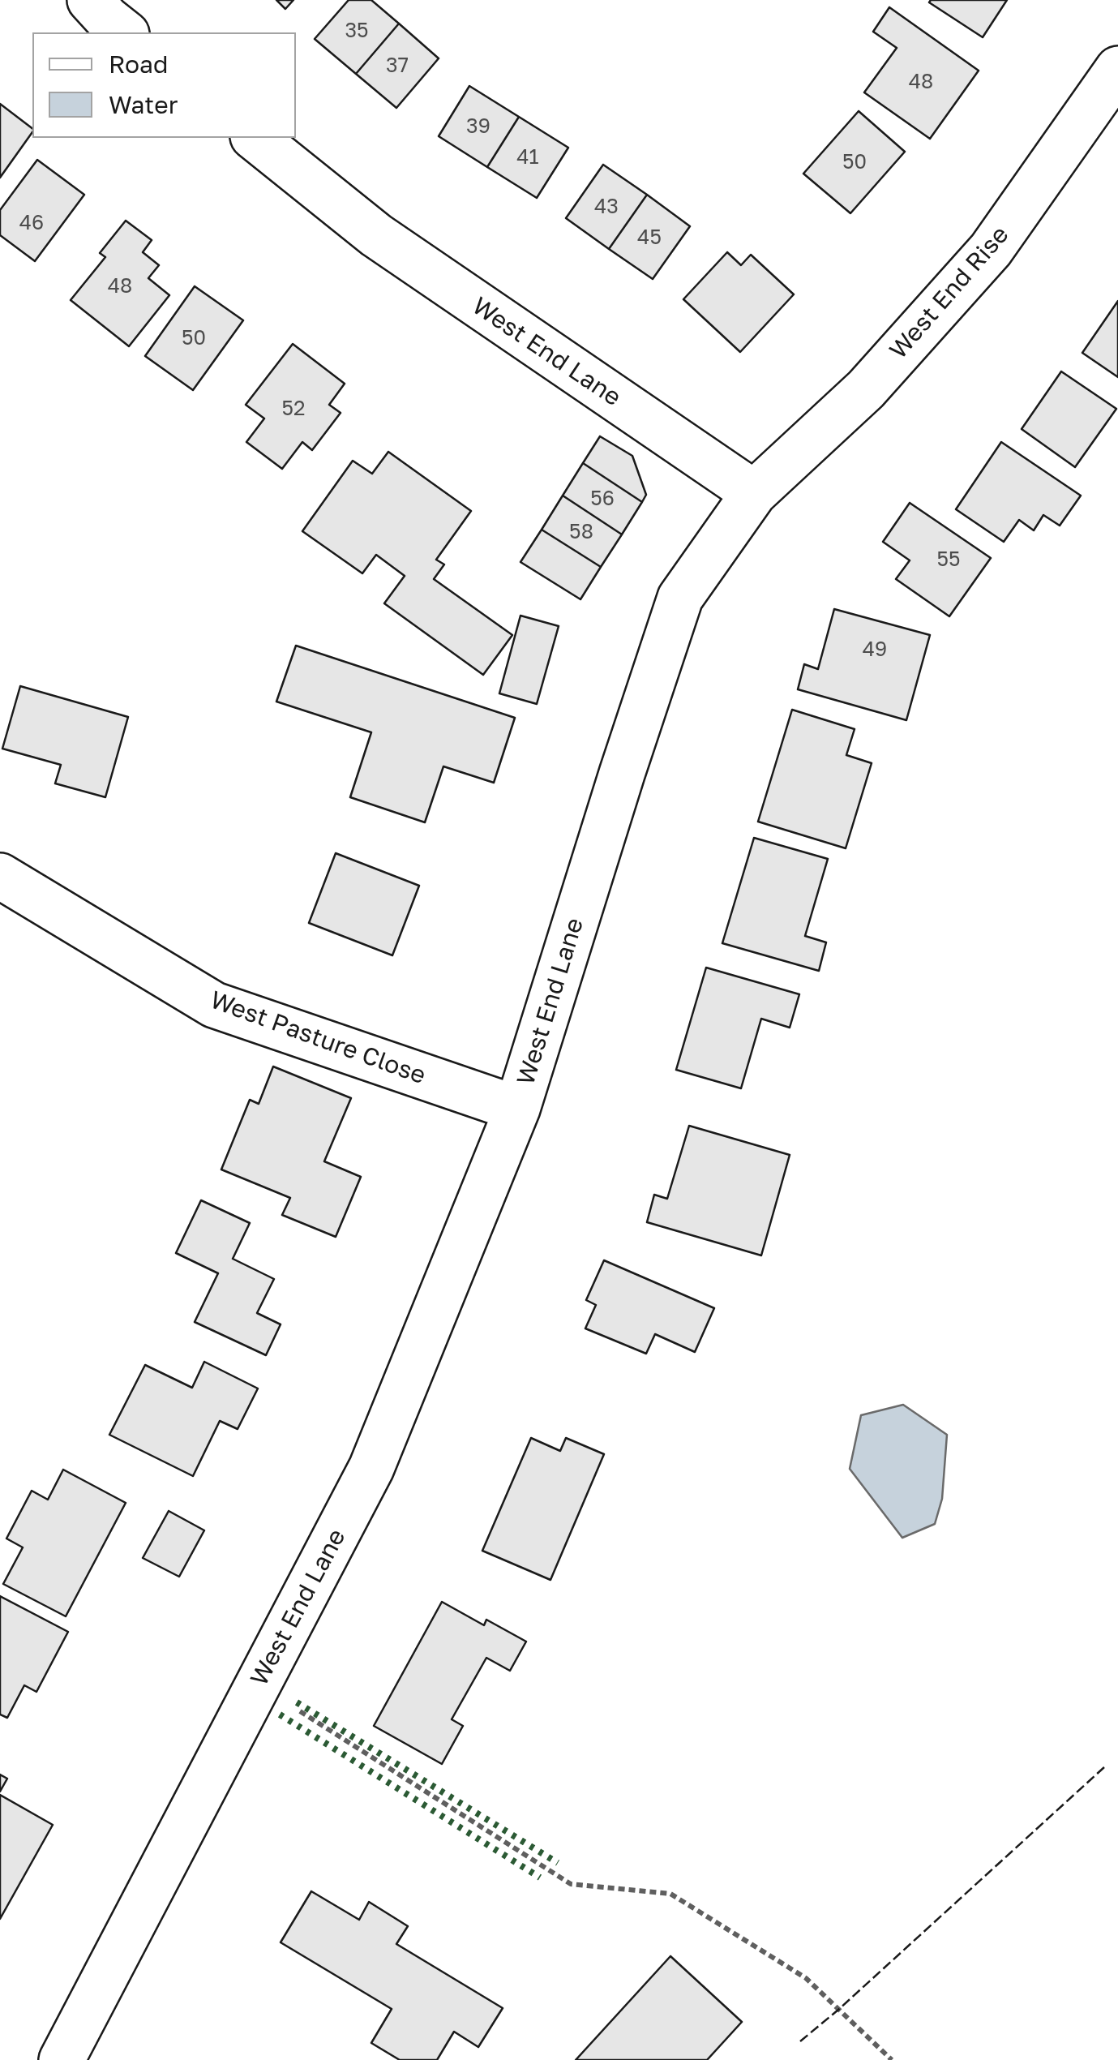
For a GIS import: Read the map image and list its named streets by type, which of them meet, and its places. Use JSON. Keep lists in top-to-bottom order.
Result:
{
  "streets": {
    "street": ["West End Rise", "West End Lane", "West Pasture Close"]
  },
  "crossings": [
    ["West End Rise", "West End Lane"],
    ["West End Lane", "West Pasture Close"]
  ],
  "house_numbers": [
    "35",
    "37",
    "48",
    "39",
    "41",
    "50",
    "43",
    "46",
    "45",
    "48",
    "50",
    "52",
    "56",
    "58",
    "55",
    "49"
  ],
  "legend": ["Road", "Water"]
}
